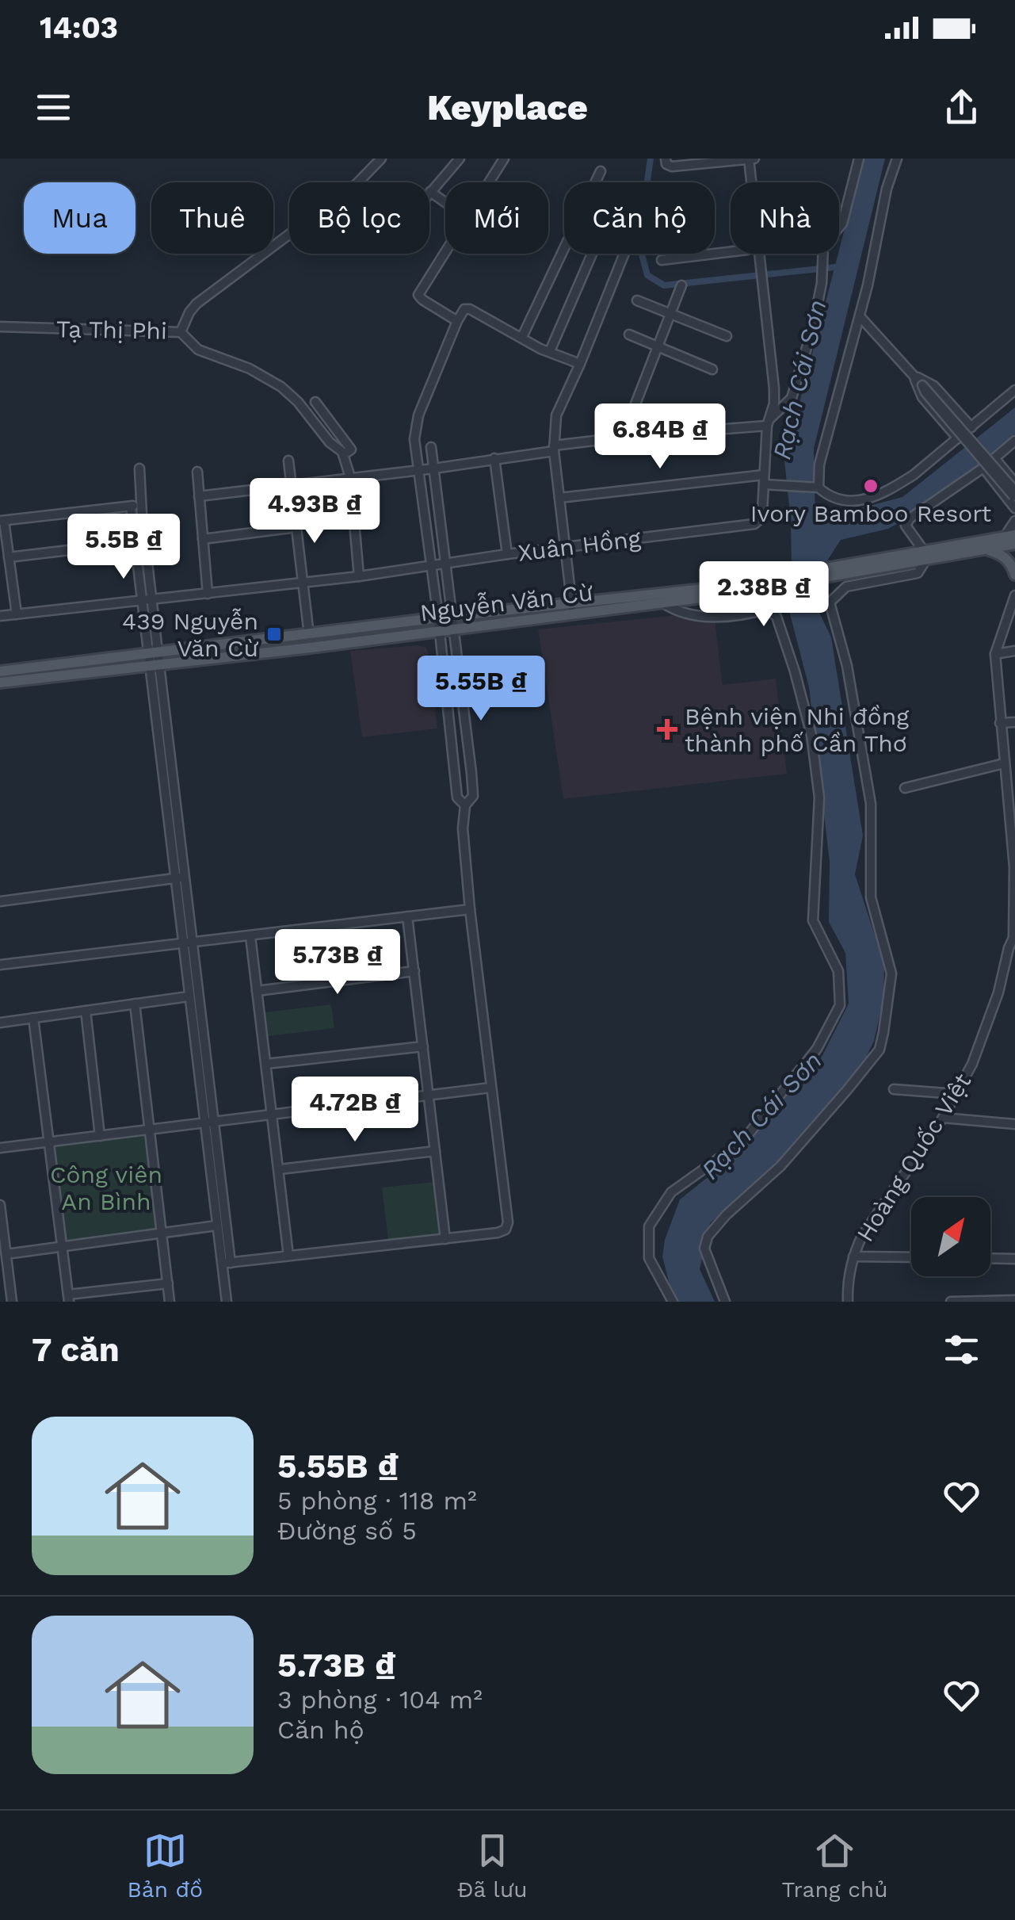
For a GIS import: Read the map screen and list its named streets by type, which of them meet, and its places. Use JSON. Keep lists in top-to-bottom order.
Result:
{
  "streets": {
    "main road": ["Nguyễn Văn Cừ"],
    "street": ["Tạ Thị Phi", "Xuân Hồng", "Hoàng Quốc Việt"]
  },
  "crossings": [
    ["Tạ Thị Phi", "Xuân Hồng"]
  ],
  "water": ["Rạch Cái Sơn"],
  "parks": ["Công viên An Bình"],
  "places": {
    "other": ["Ivory Bamboo Resort"],
    "transit": ["439 Nguyễn Văn Cừ"],
    "health": ["Bệnh viện Nhi đồng thành phố Cần Thơ"]
  },
  "north": "top right",
  "page": {
    "status": "14:03",
    "header": "Keyplace",
    "chip": [
      "Mua",
      "Thuê",
      "Bộ lọc",
      "Mới",
      "Căn hộ",
      "Nhà"
    ],
    "price": [
      "6.84B ₫",
      "4.93B ₫",
      "5.5B ₫",
      "2.38B ₫",
      "5.55B ₫",
      "5.73B ₫",
      "4.72B ₫"
    ],
    "heading": "7 căn",
    "list": [
      {
        "name": "5.55B ₫",
        "note": "5 phòng · 118 m² · Đường số 5"
      },
      {
        "name": "5.73B ₫",
        "note": "3 phòng · 104 m² · Căn hộ"
      }
    ],
    "tabs": ["Bản đồ", "Đã lưu", "Trang chủ"]
  }
}
